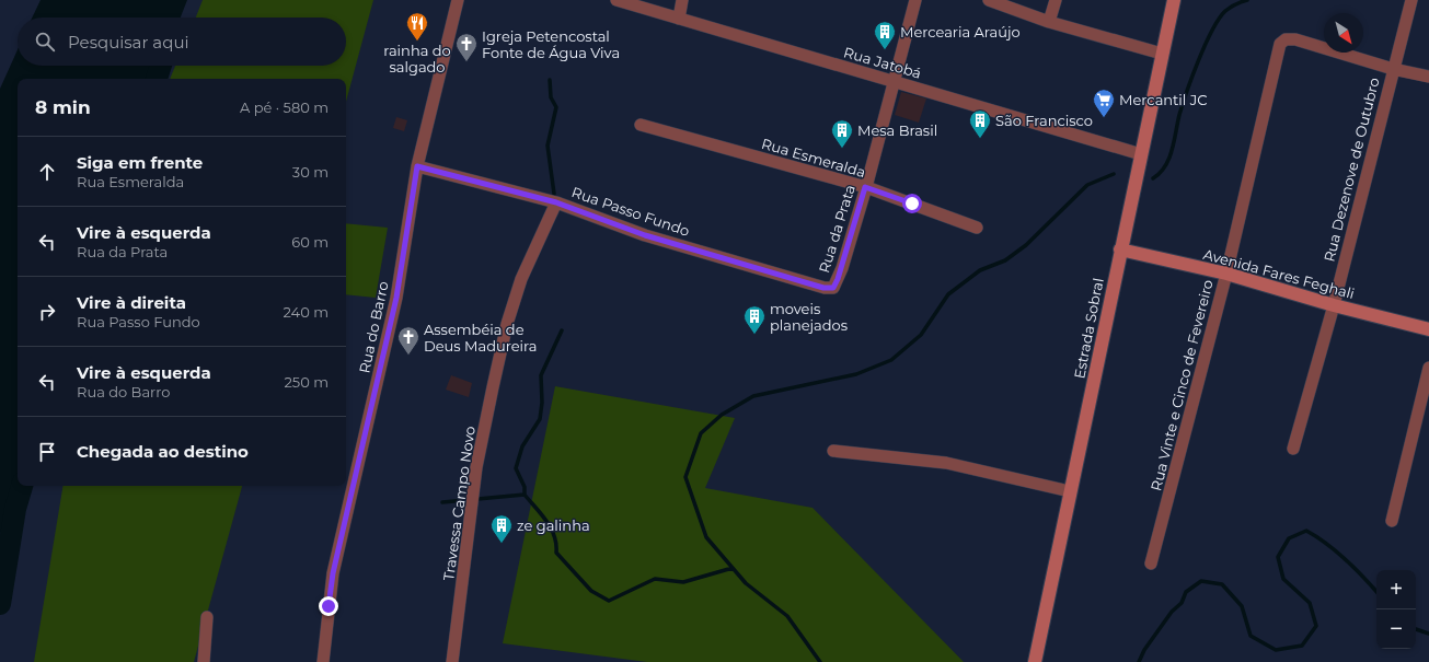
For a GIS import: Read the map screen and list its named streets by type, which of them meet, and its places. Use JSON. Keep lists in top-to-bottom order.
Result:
{
  "streets": {
    "street": [
      "Rua Jatobá",
      "Rua Esmeralda",
      "Rua Dezenove de Outubro",
      "Rua Passo Fundo",
      "Rua da Prata",
      "Avenida Fares Feghali",
      "Rua do Barro",
      "Estrada Sobral",
      "Rua Vinte e Cinco de Fevereiro",
      "Travessa Campo Novo"
    ]
  },
  "crossings": [
    ["Rua Jatobá", "Rua da Prata"],
    ["Rua Jatobá", "Estrada Sobral"],
    ["Rua Esmeralda", "Rua da Prata"],
    ["Rua Dezenove de Outubro", "Avenida Fares Feghali"],
    ["Rua Dezenove de Outubro", "Rua Vinte e Cinco de Fevereiro"],
    ["Rua Passo Fundo", "Rua da Prata"],
    ["Rua Passo Fundo", "Rua do Barro"],
    ["Rua Passo Fundo", "Travessa Campo Novo"],
    ["Avenida Fares Feghali", "Estrada Sobral"],
    ["Avenida Fares Feghali", "Rua Vinte e Cinco de Fevereiro"]
  ],
  "places": {
    "restaurant": ["rainha do salgado"],
    "building": [
      "Mercearia Araújo",
      "São Francisco",
      "Mesa Brasil",
      "moveis planejados",
      "ze galinha"
    ],
    "church": ["Igreja Petencostal Fonte de Água Viva", "Assembéia de Deus Madureira"],
    "supermarket": ["Mercantil JC"]
  },
  "north": "bottom right",
  "page": {
    "search": "Pesquisar aqui",
    "heading": ["8 min", "A pé · 580 m"],
    "list": [
      ["Siga em frente", "Rua Esmeralda", "30 m"],
      ["Vire à esquerda", "Rua da Prata", "60 m"],
      ["Vire à direita", "Rua Passo Fundo", "240 m"],
      ["Vire à esquerda", "Rua do Barro", "250 m"],
      "Chegada ao destino"
    ],
    "map_buttons": ["+", "−"]
  }
}
